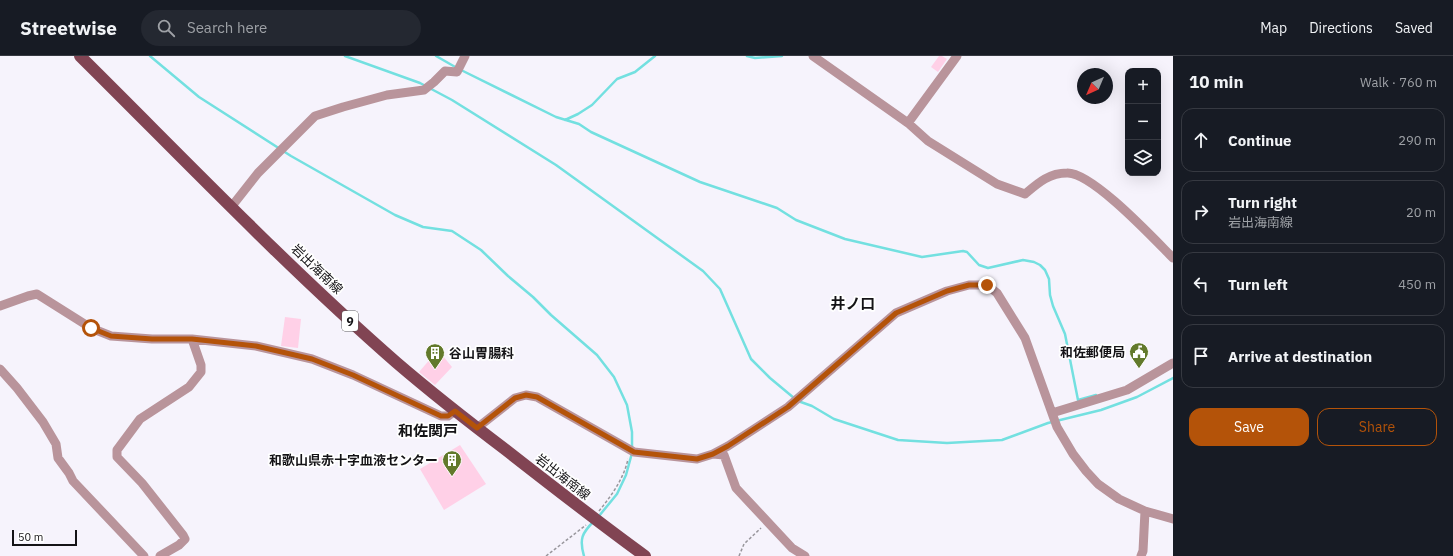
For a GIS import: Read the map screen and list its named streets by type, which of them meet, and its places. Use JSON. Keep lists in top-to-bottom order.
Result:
{
  "streets": {
    "main road": ["岩出海南線", "9"]
  },
  "districts": ["井ノ口", "和佐関戸"],
  "places": {
    "public building": ["和佐郵便局"],
    "building": ["谷山胃腸科", "和歌山県赤十字血液センター"]
  },
  "scale_bar": "50 m",
  "north": "bottom left",
  "page": {
    "header": "Streetwise",
    "search": "Search here",
    "nav": ["Map", "Directions", "Saved"],
    "heading": ["10 min", "Walk · 760 m"],
    "map_buttons": ["+", "−"],
    "list": [
      ["Continue", "290 m"],
      ["Turn right", "岩出海南線", "20 m"],
      ["Turn left", "450 m"],
      "Arrive at destination"
    ],
    "buttons": ["Save", "Share"],
    "scale": "50 m"
  }
}
